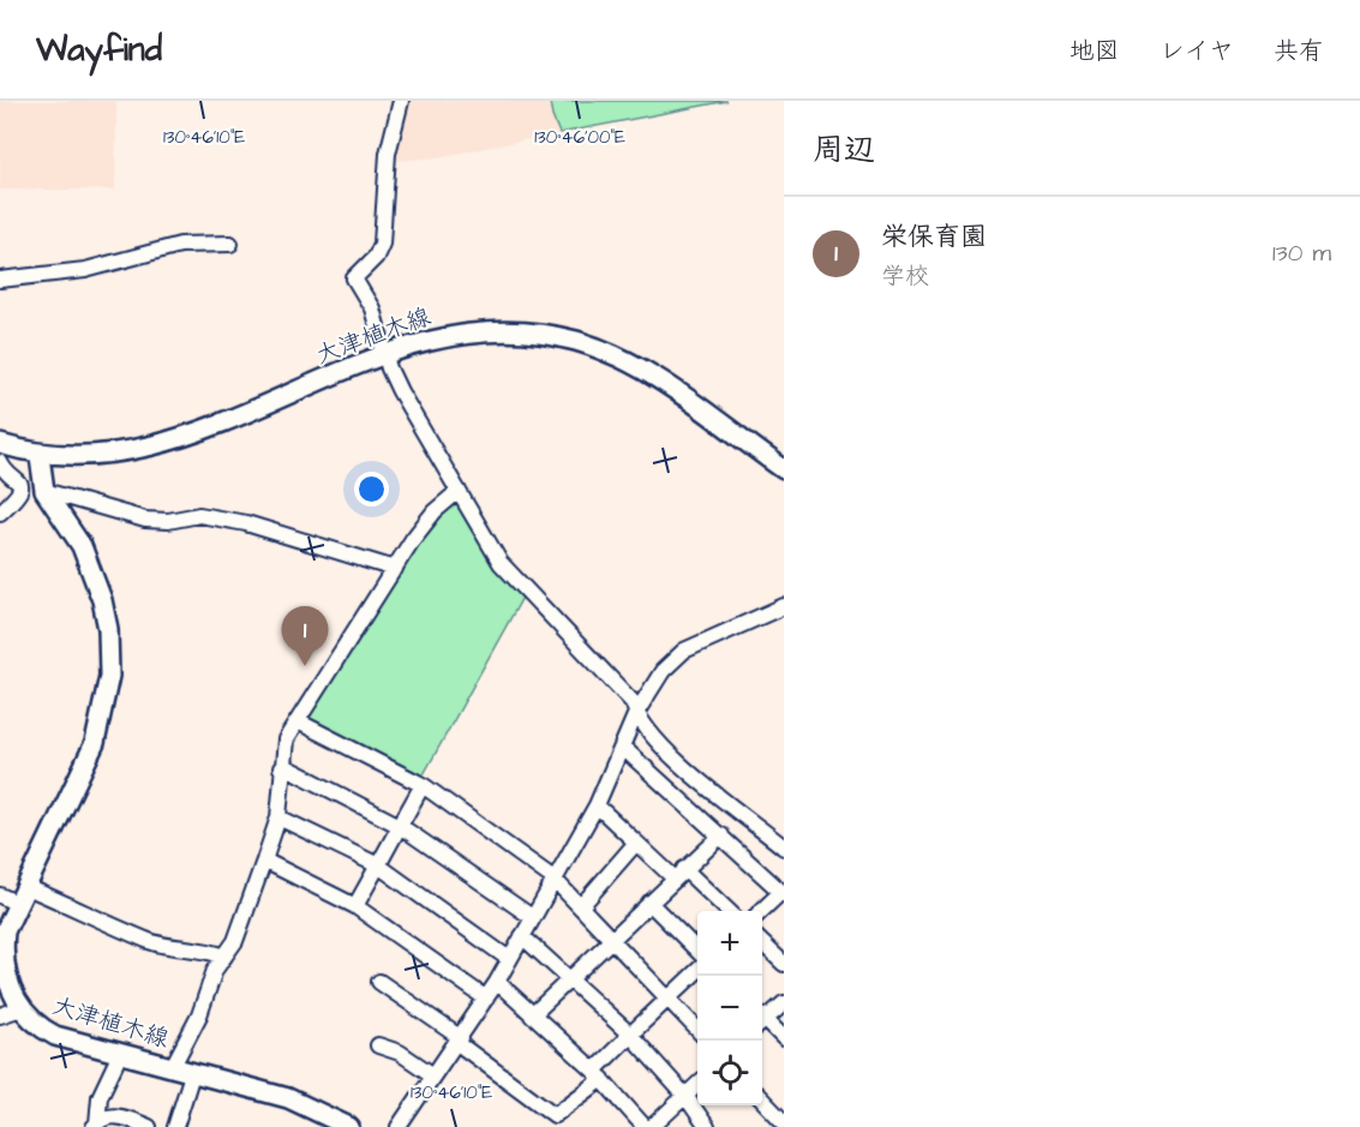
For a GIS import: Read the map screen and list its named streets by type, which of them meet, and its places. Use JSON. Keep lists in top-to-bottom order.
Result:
{
  "streets": {
    "main road": ["大津植木線"]
  },
  "page": {
    "header": "Wayfind",
    "nav": ["地図", "レイヤ", "共有"],
    "heading": "周辺",
    "list": [
      {
        "mark": "1",
        "name": "栄保育園",
        "note": "学校",
        "value": "130 m"
      }
    ],
    "pins": "1",
    "map_buttons": ["+", "−"]
  },
  "coordinates": ["130°46'00\"E", "130°46'10\"E"]
}
